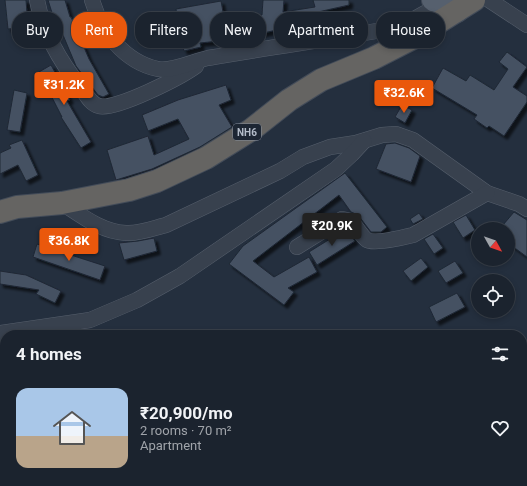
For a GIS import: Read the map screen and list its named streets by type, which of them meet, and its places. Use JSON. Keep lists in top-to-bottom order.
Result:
{
  "streets": {
    "highway": ["NH6"]
  },
  "north": "bottom right",
  "page": {
    "chip": [
      "Buy",
      "Rent",
      "Filters",
      "New",
      "Apartment",
      "House"
    ],
    "price": [
      "₹31.2K",
      "₹32.6K",
      "₹20.9K",
      "₹36.8K"
    ],
    "heading": "4 homes",
    "list": [
      {
        "name": "₹20,900/mo",
        "note": "2 rooms · 70 m² · Apartment"
      }
    ]
  }
}
